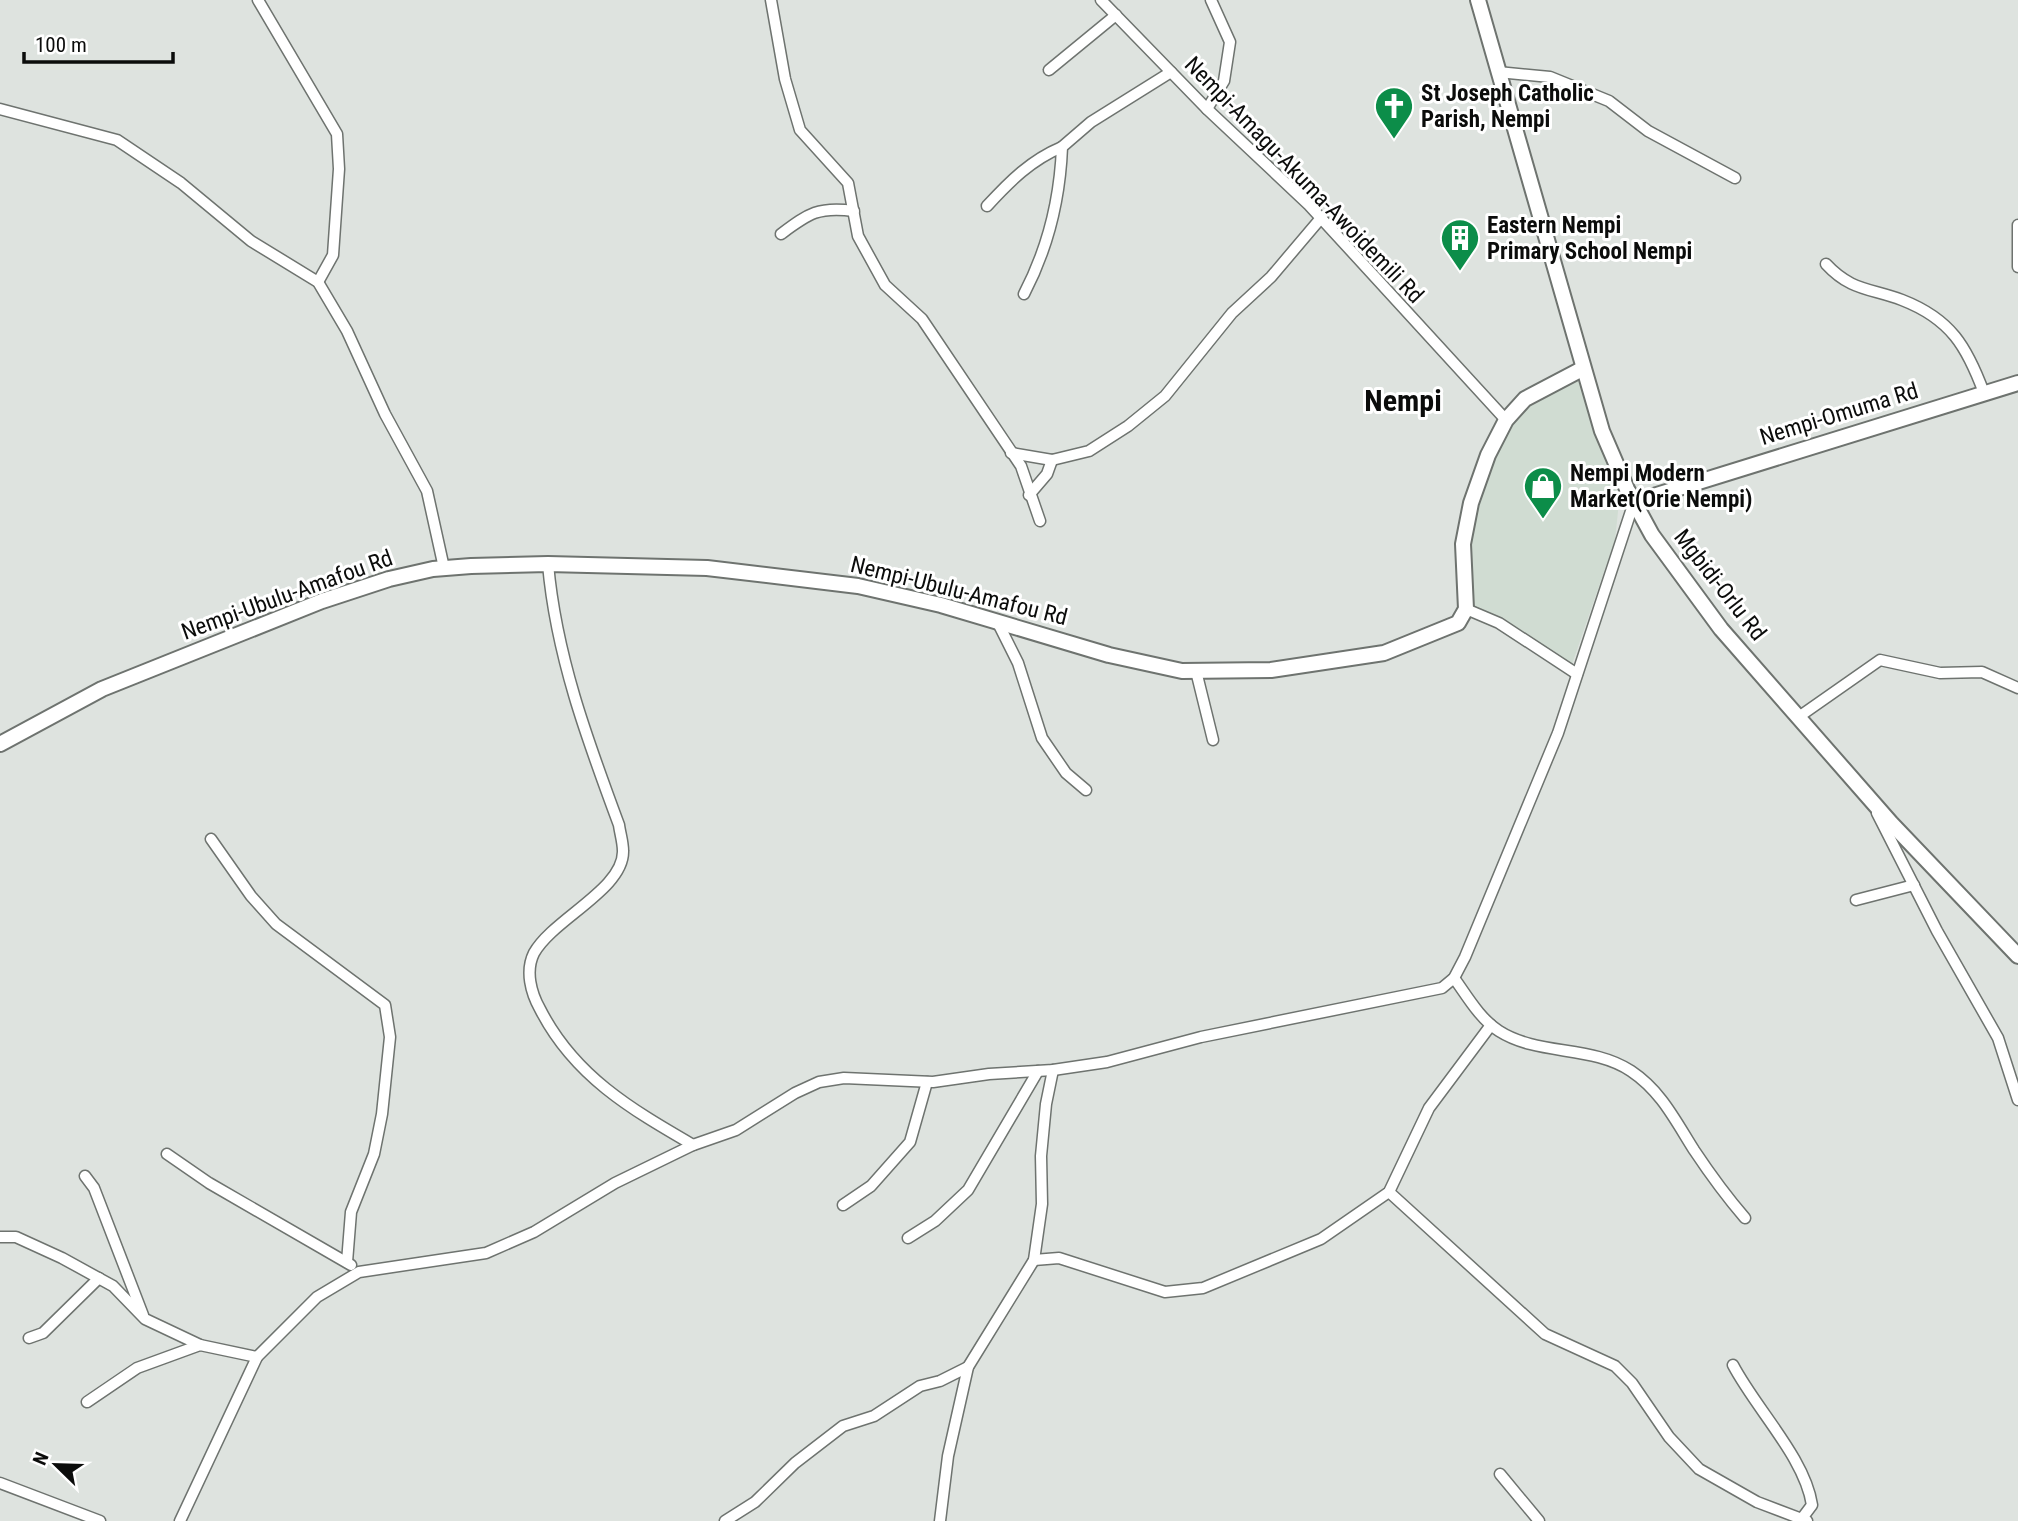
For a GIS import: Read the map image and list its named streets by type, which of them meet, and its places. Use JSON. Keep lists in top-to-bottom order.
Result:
{
  "streets": {
    "street": [
      "Nempi-Amagu-Akuma-Awoidemili Rd",
      "Nempi-Omuma Rd",
      "Mgbidi-Orlu Rd",
      "Nempi-Ubulu-Amafou Rd"
    ]
  },
  "crossings": [
    ["Nempi-Omuma Rd", "Mgbidi-Orlu Rd"]
  ],
  "districts": ["Nempi"],
  "places": {
    "church": ["St Joseph Catholic Parish, Nempi"],
    "building": ["Eastern Nempi Primary School Nempi"],
    "shop": ["Nempi Modern Market(Orie Nempi)"]
  },
  "scale_bar": "100 m",
  "north": "top left"
}
